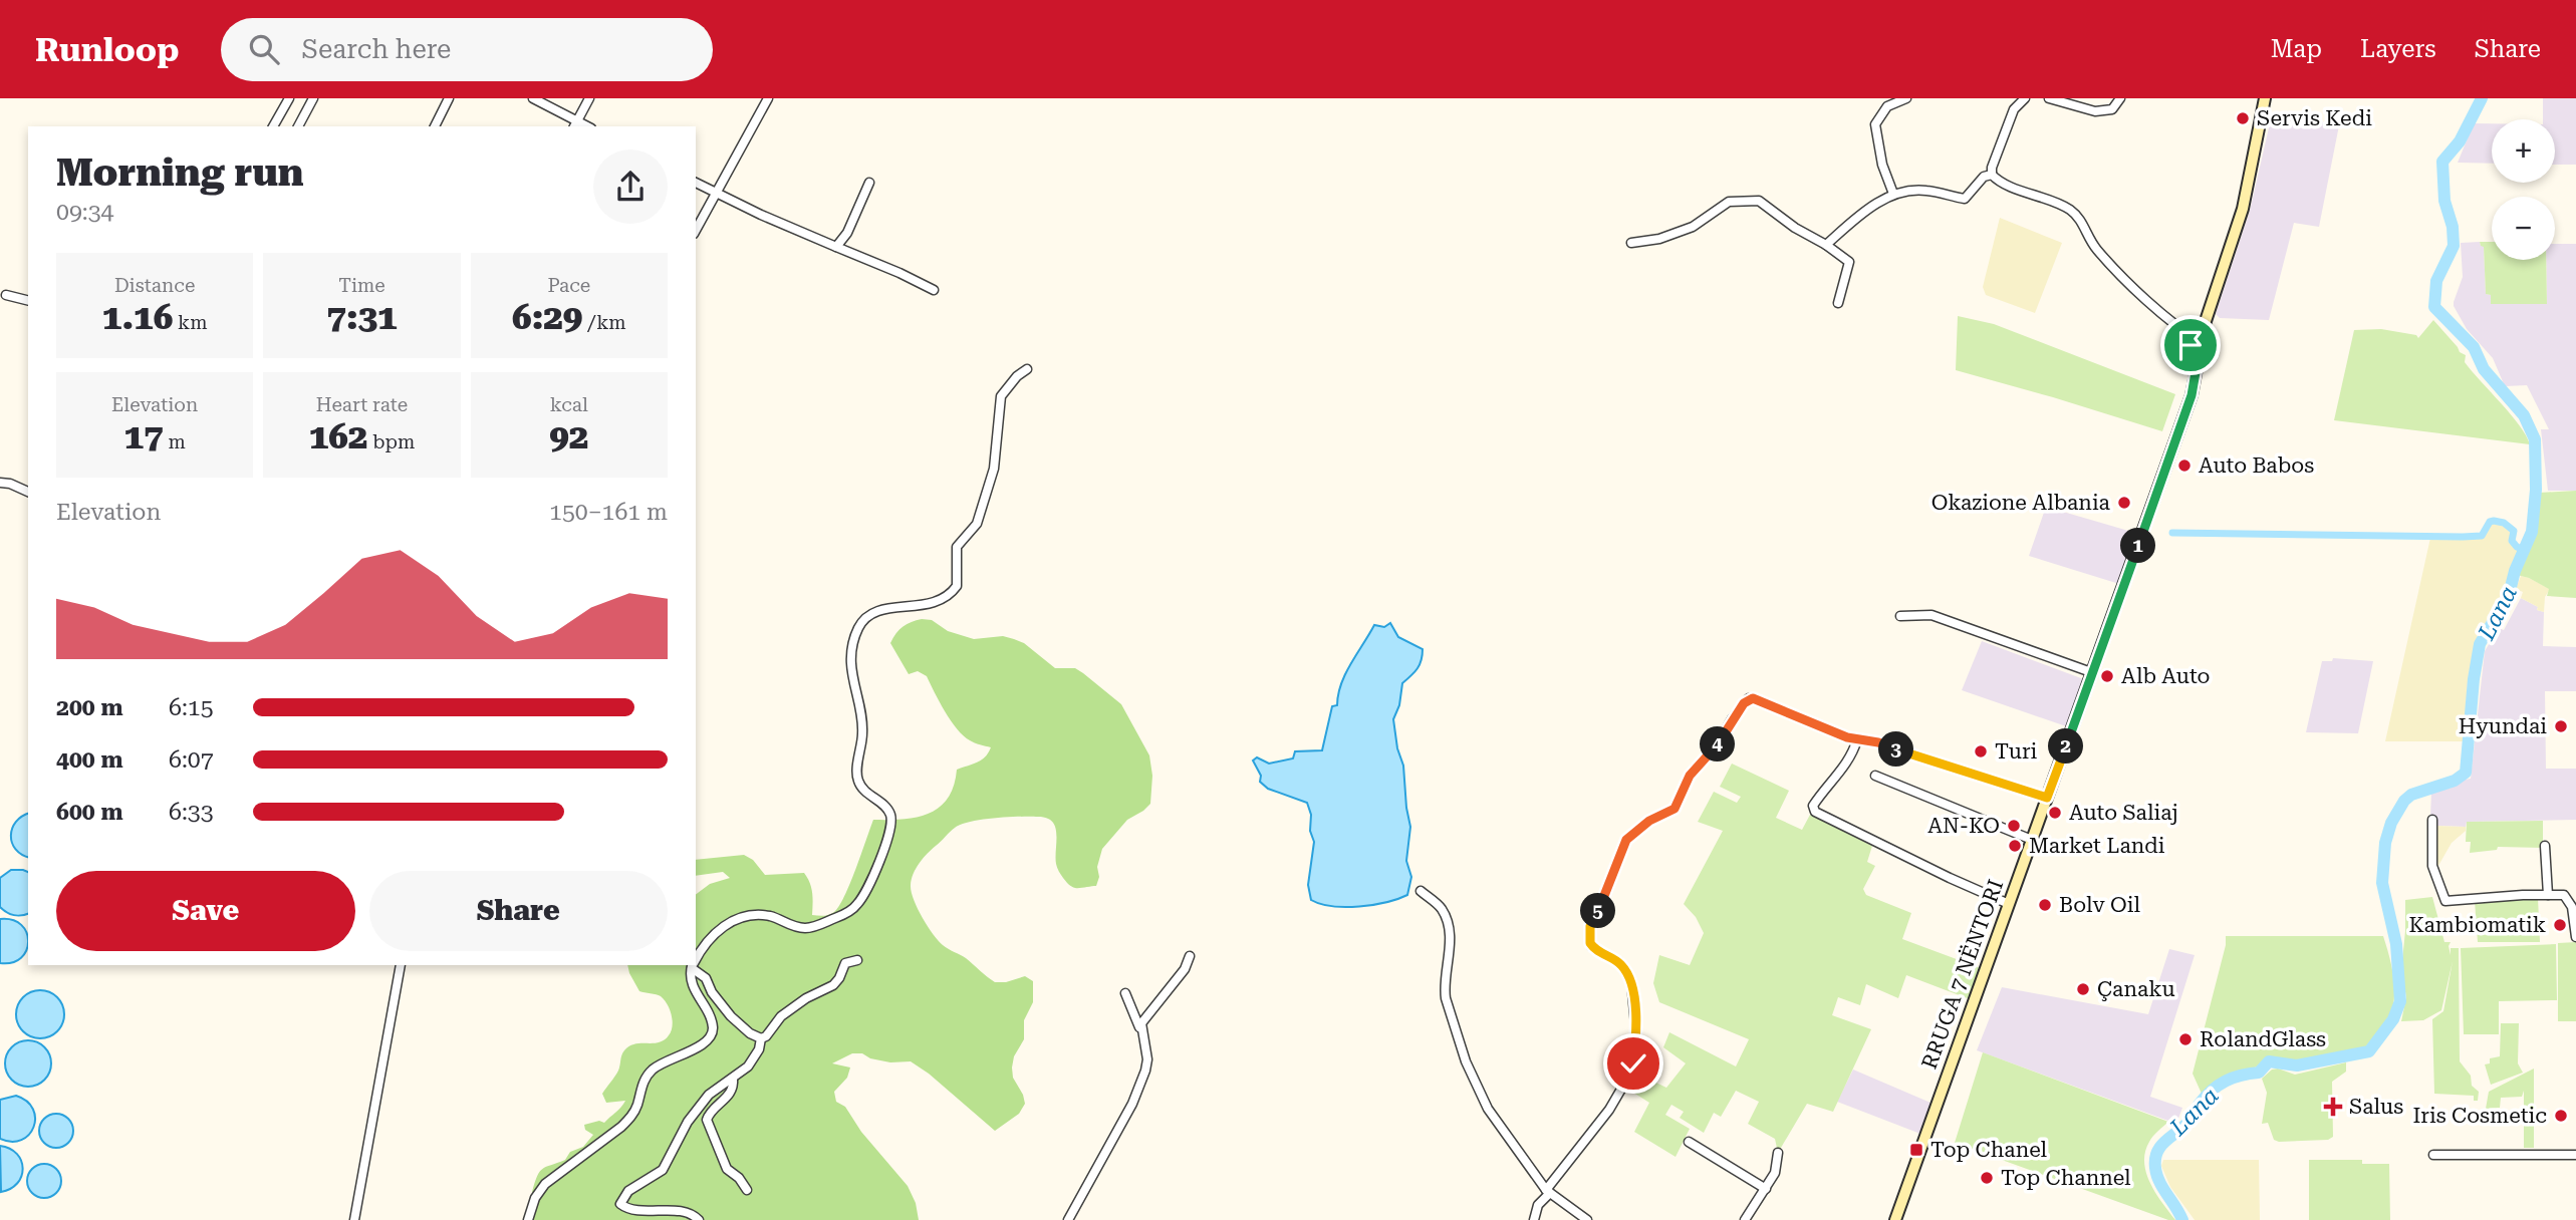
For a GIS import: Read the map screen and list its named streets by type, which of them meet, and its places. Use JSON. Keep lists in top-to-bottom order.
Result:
{
  "streets": {
    "main road": ["RRUGA 7 NËNTORI"]
  },
  "water": ["Lana"],
  "places": {
    "other": [
      "Servis Kedi",
      "Auto Babos",
      "Okazione Albania",
      "Alb Auto",
      "Hyundai",
      "Turi",
      "Auto Saliaj",
      "AN-KO",
      "Market Landi",
      "Bolv Oil",
      "Kambiomatik",
      "Çanaku",
      "RolandGlass",
      "Iris Cosmetic",
      "Top Channel"
    ],
    "health": ["Salus"],
    "transit": ["Top Chanel"]
  },
  "page": {
    "header": "Runloop",
    "search": "Search here",
    "nav": ["Map", "Layers", "Share"],
    "map_buttons": ["+", "−"],
    "heading": ["Morning run", "09:34"],
    "stats": [
      ["Distance", "1.16 km"],
      ["Time", "7:31"],
      ["Pace", "6:29 /km"],
      ["Elevation", "17 m"],
      ["Heart rate", "162 bpm"],
      ["kcal", "92"]
    ],
    "chart": ["Elevation", "150–161 m"],
    "pins": [
      "1",
      "4",
      "2",
      "3",
      "5"
    ],
    "list": [
      {
        "name": "200 m",
        "note": "6:15"
      },
      {
        "name": "400 m",
        "note": "6:07"
      },
      {
        "name": "600 m",
        "note": "6:33"
      }
    ],
    "buttons": ["Save", "Share"]
  }
}
